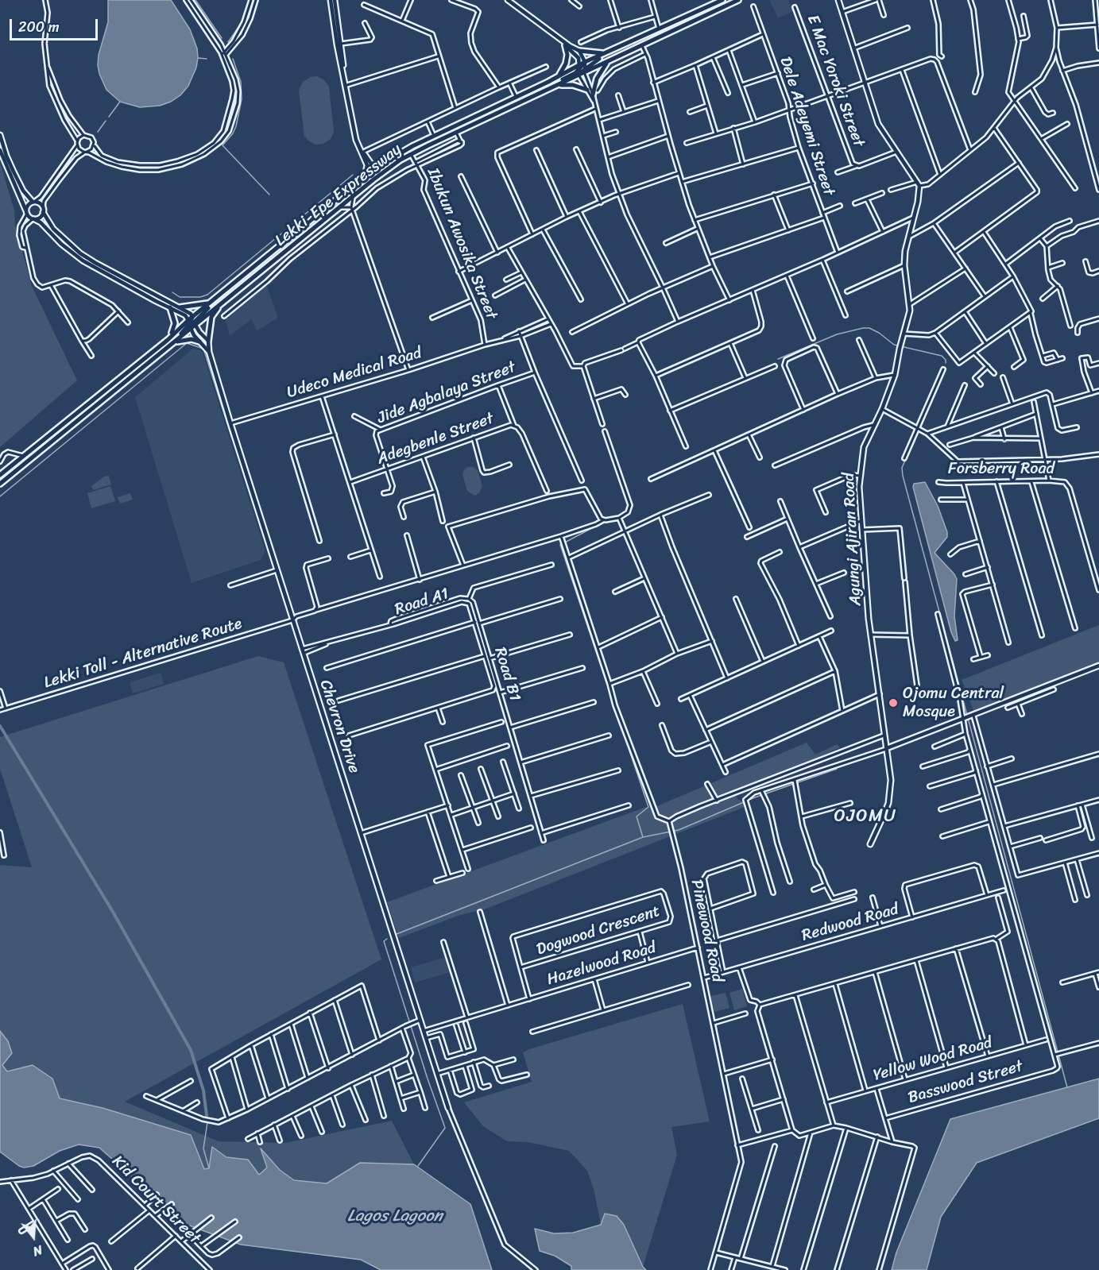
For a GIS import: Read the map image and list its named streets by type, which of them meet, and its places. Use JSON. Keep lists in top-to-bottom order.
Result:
{
  "streets": {
    "highway": ["Lekki-Epe Expressway"],
    "street": [
      "E Mac Yoroki Street",
      "Dele Adeyemi Street",
      "Ibukun Awosika Street",
      "Udeco Medical Road",
      "Jide Agbalaya Street",
      "Adegbenle Street",
      "Forsberry Road",
      "Agungi Ajiran Road",
      "Road A1",
      "Lekki Toll - Alternative Route",
      "Road B1",
      "Chevron Drive",
      "Redwood Road",
      "Dogwood Crescent",
      "Pinewood Road",
      "Hazelwood Road",
      "Yellow Wood Road",
      "Basswood Street",
      "Kid Court Street"
    ]
  },
  "crossings": [
    ["Lekki-Epe Expressway", "Ibukun Awosika Street"],
    ["Lekki-Epe Expressway", "Chevron Drive"],
    ["Ibukun Awosika Street", "Udeco Medical Road"],
    ["Udeco Medical Road", "Chevron Drive"],
    ["Jide Agbalaya Street", "Adegbenle Street"],
    ["Road A1", "Chevron Drive"],
    ["Lekki Toll - Alternative Route", "Chevron Drive"],
    ["Chevron Drive", "Hazelwood Road"],
    ["Redwood Road", "Pinewood Road"],
    ["Pinewood Road", "Hazelwood Road"]
  ],
  "districts": ["OJOMU"],
  "water": ["Lagos Lagoon"],
  "places": ["Ojomu Central Mosque"],
  "scale_bar": "200 m",
  "north": "bottom"
}
